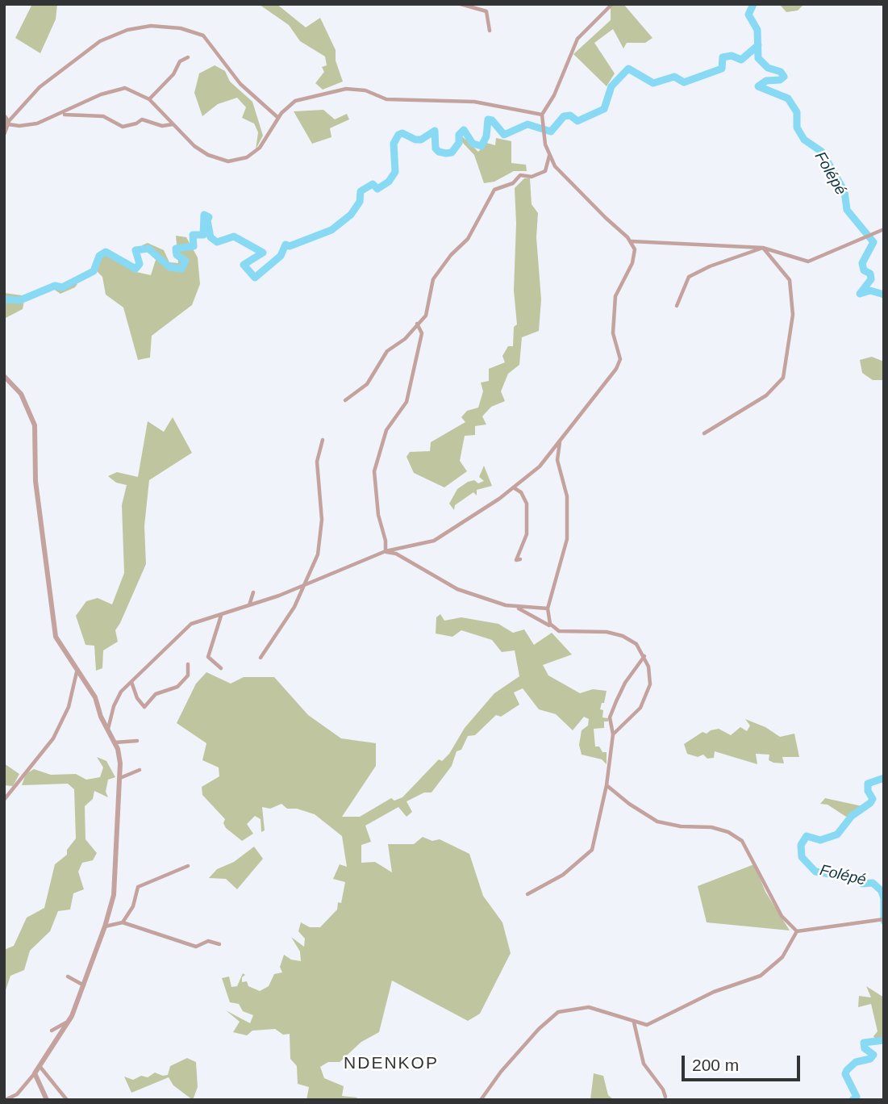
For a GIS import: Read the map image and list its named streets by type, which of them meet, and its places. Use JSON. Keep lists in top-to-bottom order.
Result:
{
  "districts": ["NDENKOP"],
  "water": ["Folépé"],
  "scale_bar": "200 m"
}
